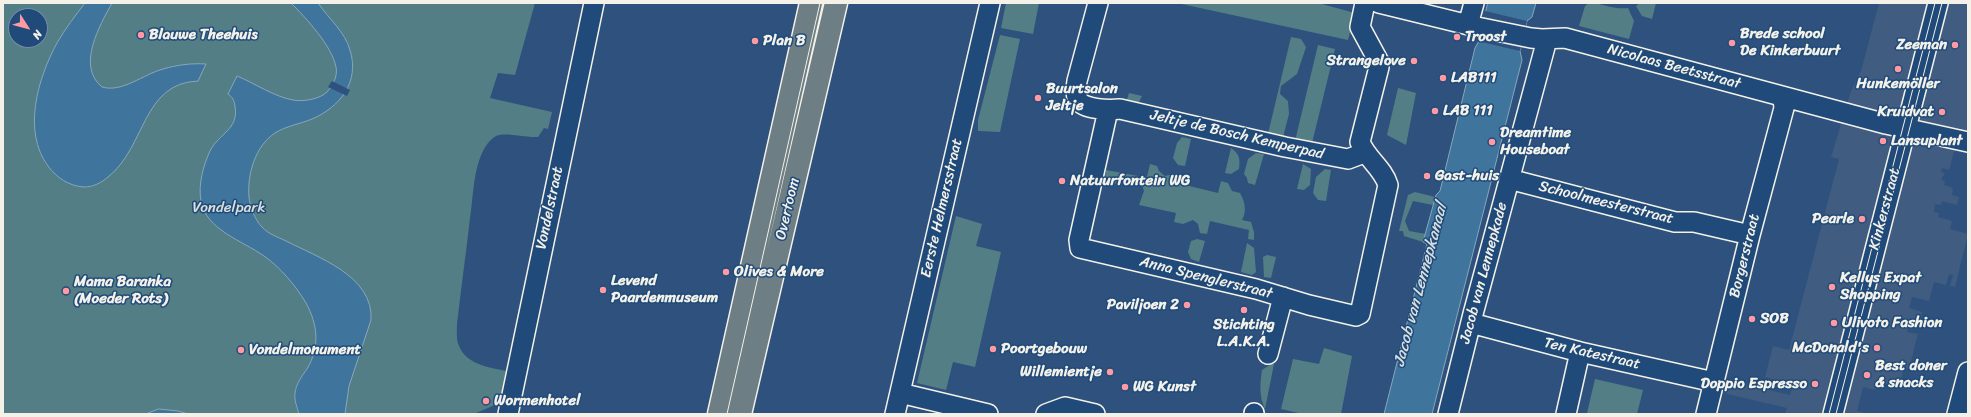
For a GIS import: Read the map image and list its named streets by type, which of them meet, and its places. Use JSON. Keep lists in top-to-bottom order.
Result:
{
  "streets": {
    "main road": ["Overtoom"],
    "street": [
      "Nicolaas Beetsstraat",
      "Jeltje de Bosch Kemperpad",
      "Schoolmeesterstraat",
      "Vondelstraat",
      "Eerste Helmersstraat",
      "Kinkerstraat",
      "Borgerstraat",
      "Jacob van Lennepkade",
      "Anna Spenglerstraat",
      "Ten Katestraat"
    ]
  },
  "crossings": [
    ["Nicolaas Beetsstraat", "Kinkerstraat"],
    ["Nicolaas Beetsstraat", "Borgerstraat"],
    ["Nicolaas Beetsstraat", "Jacob van Lennepkade"],
    ["Jeltje de Bosch Kemperpad", "Anna Spenglerstraat"],
    ["Schoolmeesterstraat", "Borgerstraat"],
    ["Schoolmeesterstraat", "Jacob van Lennepkade"],
    ["Borgerstraat", "Ten Katestraat"],
    ["Jacob van Lennepkade", "Ten Katestraat"]
  ],
  "water": ["Jacob van Lennepkanaal"],
  "parks": ["Vondelpark"],
  "places": [
    "Blauwe Theehuis",
    "Troost",
    "Plan B",
    "Brede school De Kinkerbuurt",
    "Zeeman",
    "Strangelove",
    "Hunkemöller",
    "LAB111",
    "Buurtsalon Jeltje",
    "LAB 111",
    "Kruidvat",
    "Lansuplant",
    "Dreamtime Houseboat",
    "Gast-huis",
    "Natuurfontein WG",
    "Pearle",
    "Olives & More",
    "Kellys Expat Shopping",
    "Levend Paardenmuseum",
    "Mama Baranka (Moeder Rots)",
    "Paviljoen 2",
    "Stichting L.A.K.A.",
    "SOB",
    "Ulivoto Fashion",
    "McDonald's",
    "Poortgebouw",
    "Vondelmonument",
    "Willemientje",
    "Best doner & snacks",
    "Doppio Espresso",
    "WG Kunst",
    "Wormenhotel"
  ],
  "north": "bottom right"
}
